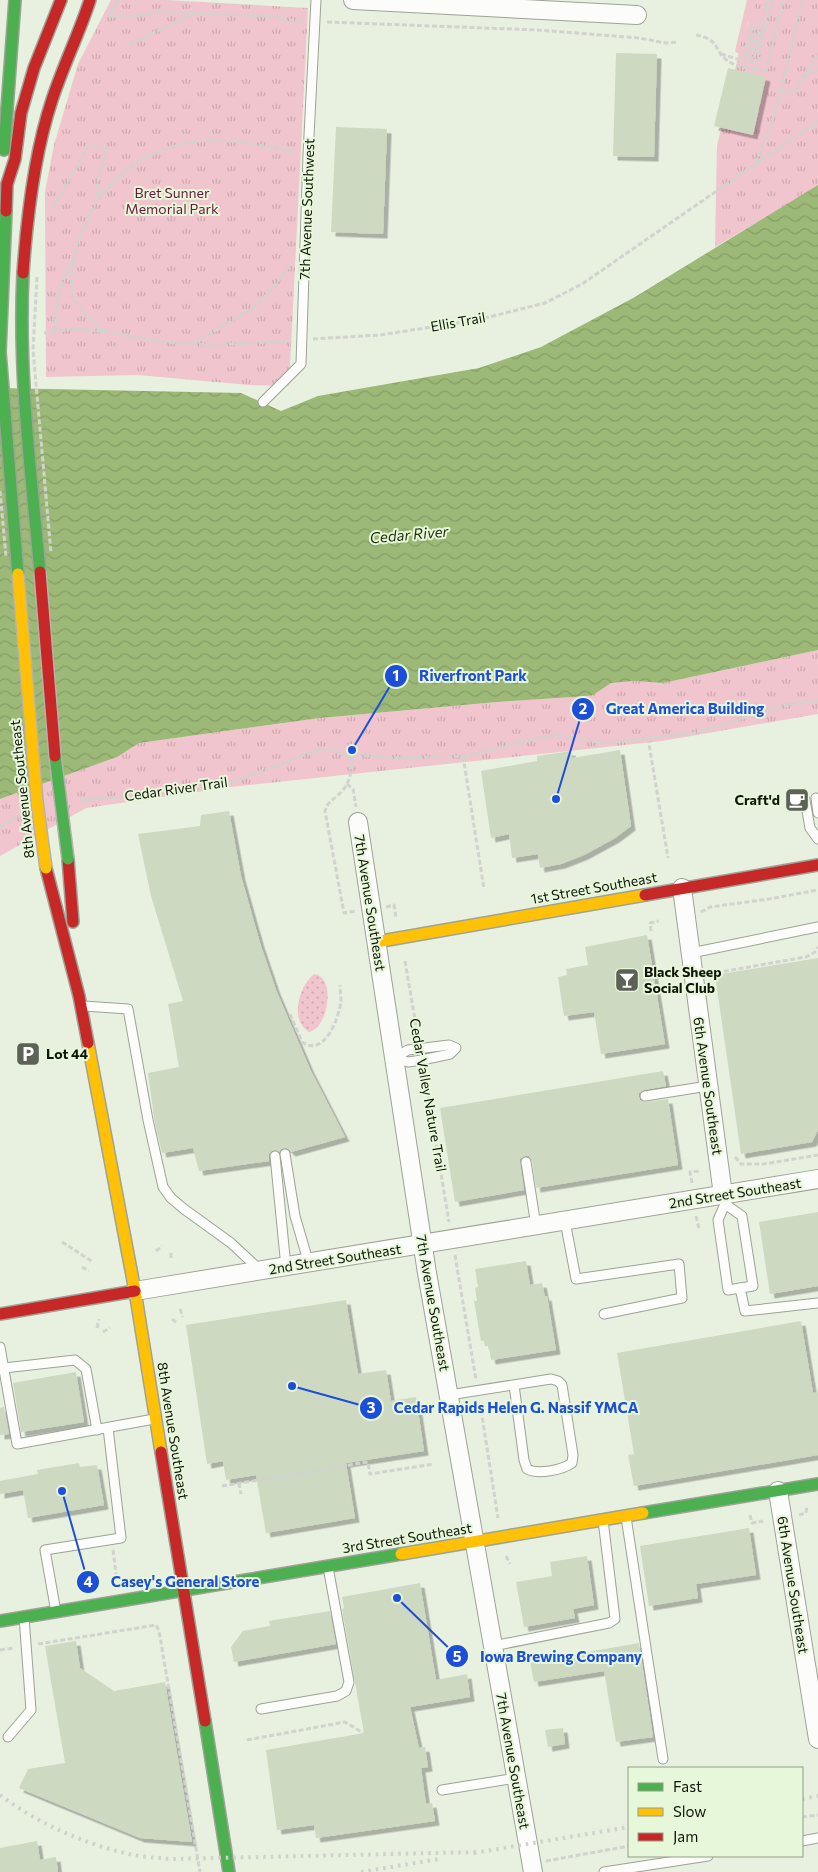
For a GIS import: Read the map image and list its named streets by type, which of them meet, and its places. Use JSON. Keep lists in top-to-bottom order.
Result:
{
  "streets": {
    "main road": [
      "8th Avenue Southeast",
      "1st Street Southeast",
      "2nd Street Southeast",
      "3rd Street Southeast"
    ],
    "street": ["7th Avenue Southeast", "6th Avenue Southeast"],
    "lane": ["7th Avenue Southwest"],
    "path": ["Ellis Trail", "Cedar River Trail", "Cedar Valley Nature Trail"]
  },
  "crossings": [
    ["7th Avenue Southwest", "Ellis Trail"],
    ["8th Avenue Southeast", "2nd Street Southeast"],
    ["8th Avenue Southeast", "3rd Street Southeast"],
    ["1st Street Southeast", "7th Avenue Southeast"],
    ["1st Street Southeast", "6th Avenue Southeast"],
    ["7th Avenue Southeast", "2nd Street Southeast"],
    ["7th Avenue Southeast", "3rd Street Southeast"],
    ["6th Avenue Southeast", "2nd Street Southeast"],
    ["6th Avenue Southeast", "3rd Street Southeast"]
  ],
  "water": ["Cedar River"],
  "parks": ["Bret Sunner Memorial Park"],
  "places": {
    "other": [
      "Riverfront Park",
      "Great America Building",
      "Cedar Rapids Helen G. Nassif YMCA",
      "Casey's General Store",
      "Iowa Brewing Company"
    ],
    "cafe": ["Craft'd"],
    "bar": ["Black Sheep Social Club"],
    "parking": ["Lot 44"]
  },
  "legend": ["Fast", "Slow", "Jam"]
}
